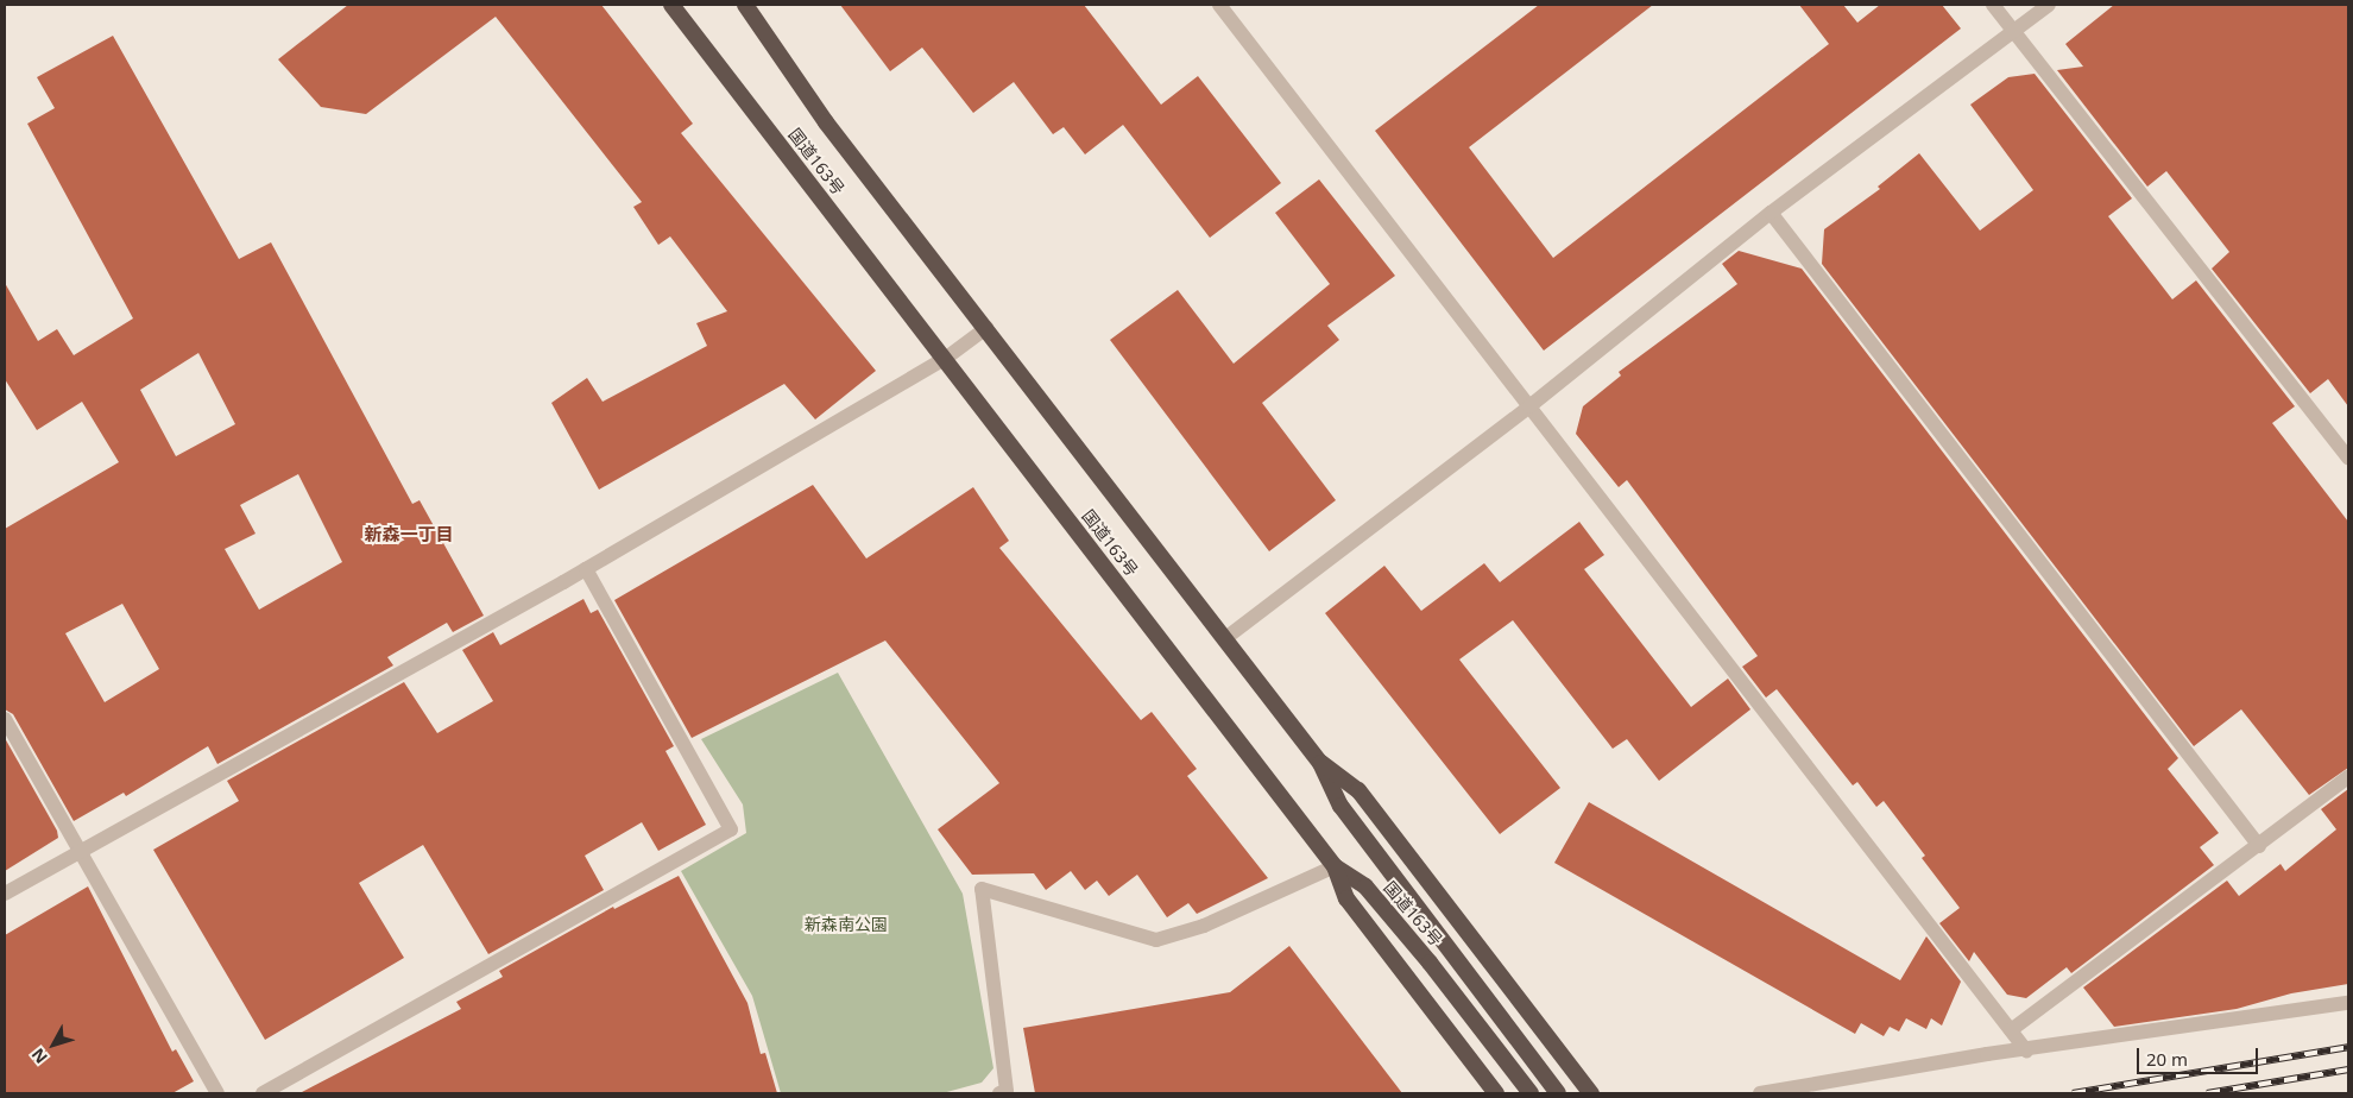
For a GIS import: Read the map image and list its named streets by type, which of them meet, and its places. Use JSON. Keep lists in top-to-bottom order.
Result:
{
  "streets": {
    "highway": ["国道163号"]
  },
  "districts": ["新森一丁目"],
  "parks": ["新森南公園"],
  "scale_bar": "20 m",
  "north": "bottom left"
}
